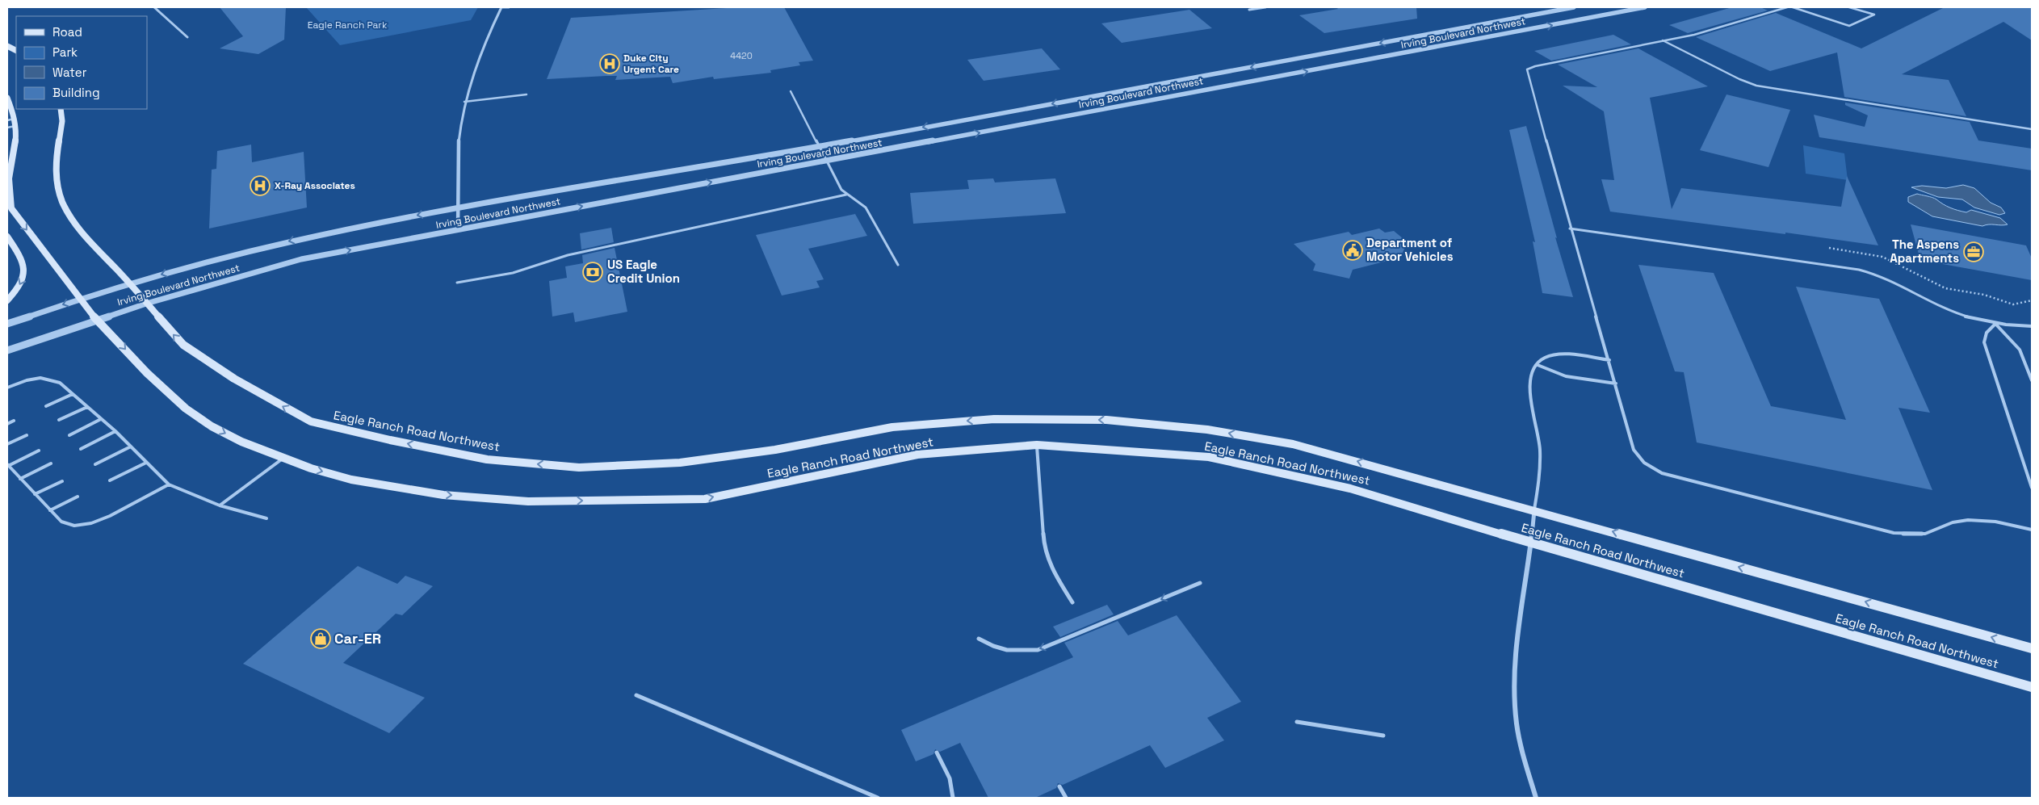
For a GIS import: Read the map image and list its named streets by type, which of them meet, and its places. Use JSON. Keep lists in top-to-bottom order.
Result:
{
  "streets": {
    "main road": ["Eagle Ranch Road Northwest"],
    "street": ["Irving Boulevard Northwest"]
  },
  "crossings": [
    ["Irving Boulevard Northwest", "Eagle Ranch Road Northwest"]
  ],
  "parks": ["Eagle Ranch Park"],
  "places": {
    "hospital": ["Duke City Urgent Care", "X-Ray Associates"],
    "public building": ["Department of Motor Vehicles"],
    "office": ["The Aspens Apartments"],
    "bank": ["US Eagle Credit Union"],
    "shop": ["Car-ER"]
  },
  "house_numbers": ["4420"],
  "legend": [
    "Road",
    "Park",
    "Water",
    "Building"
  ]
}
